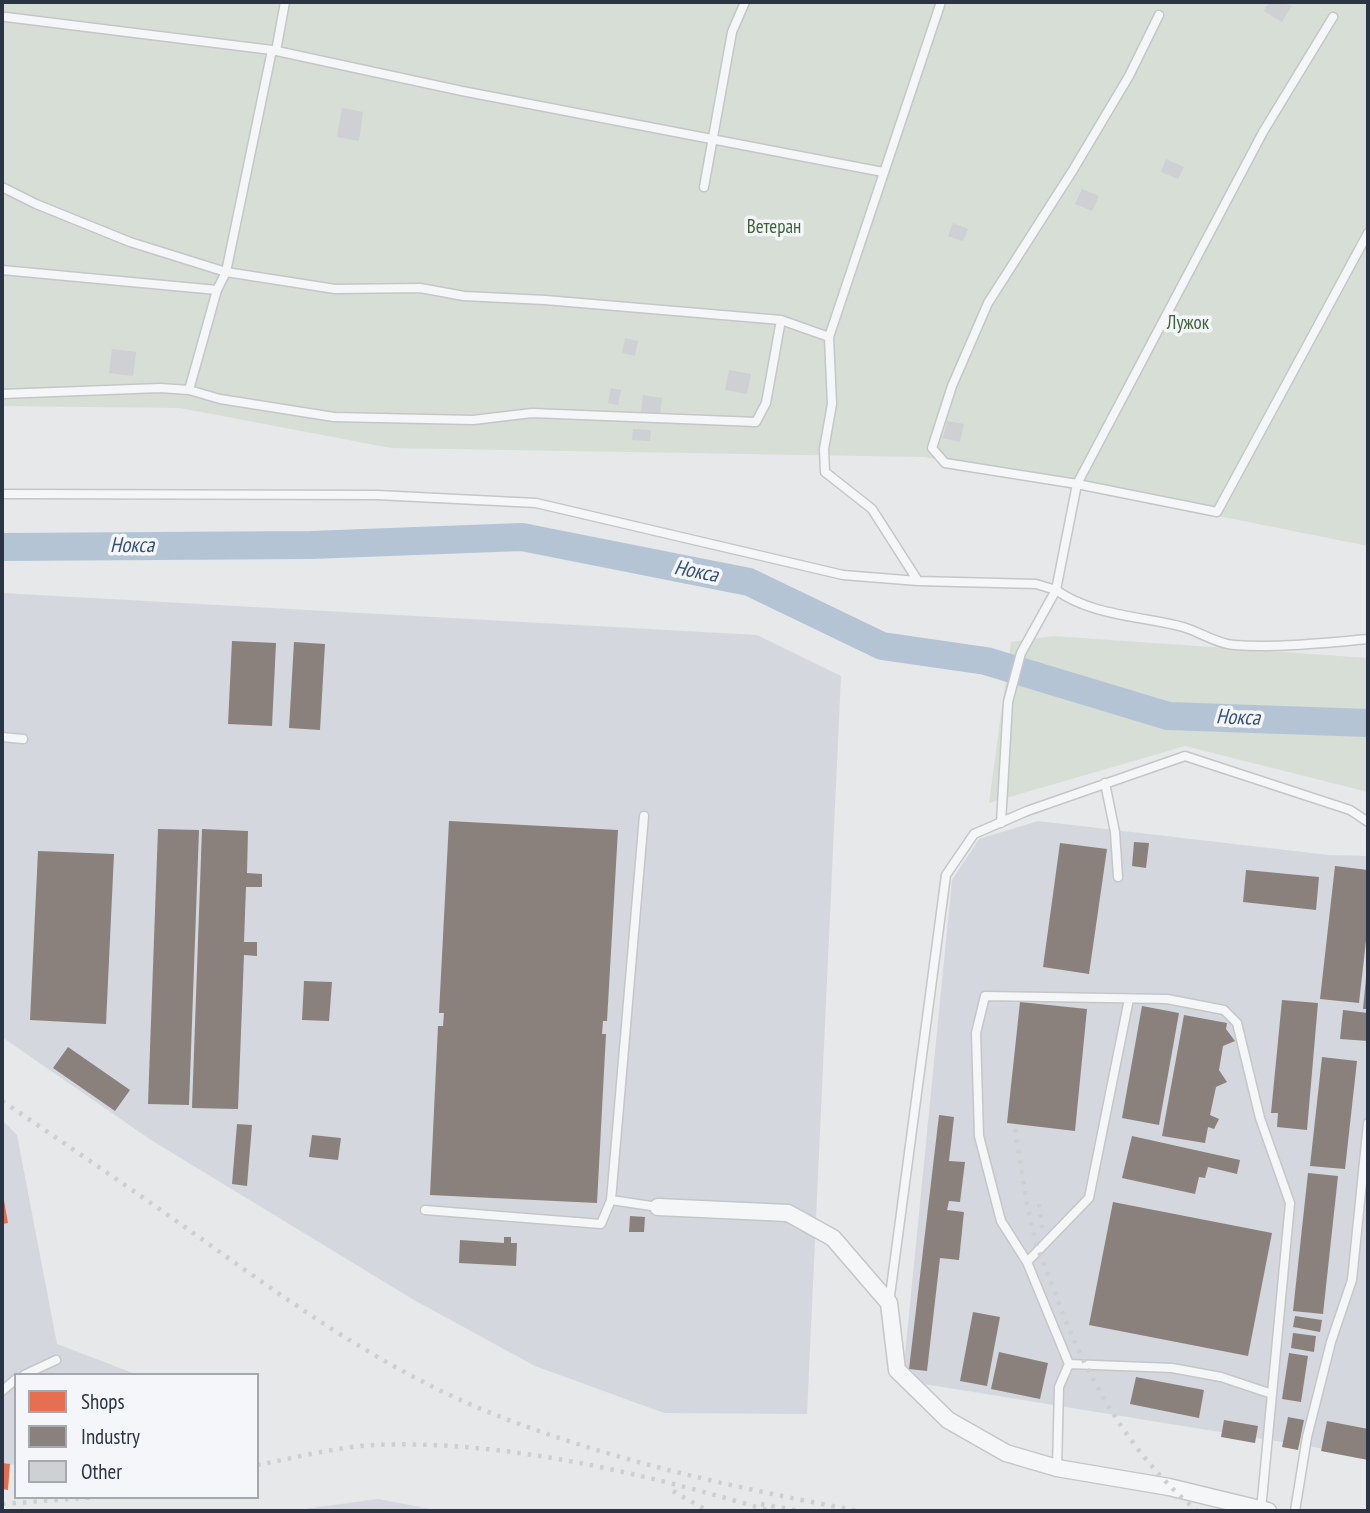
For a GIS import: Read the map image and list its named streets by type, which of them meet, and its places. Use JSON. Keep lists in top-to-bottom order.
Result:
{
  "water": ["Нокса"],
  "parks": ["Ветеран", "Лужок"],
  "legend": ["Shops", "Industry", "Other"]
}
